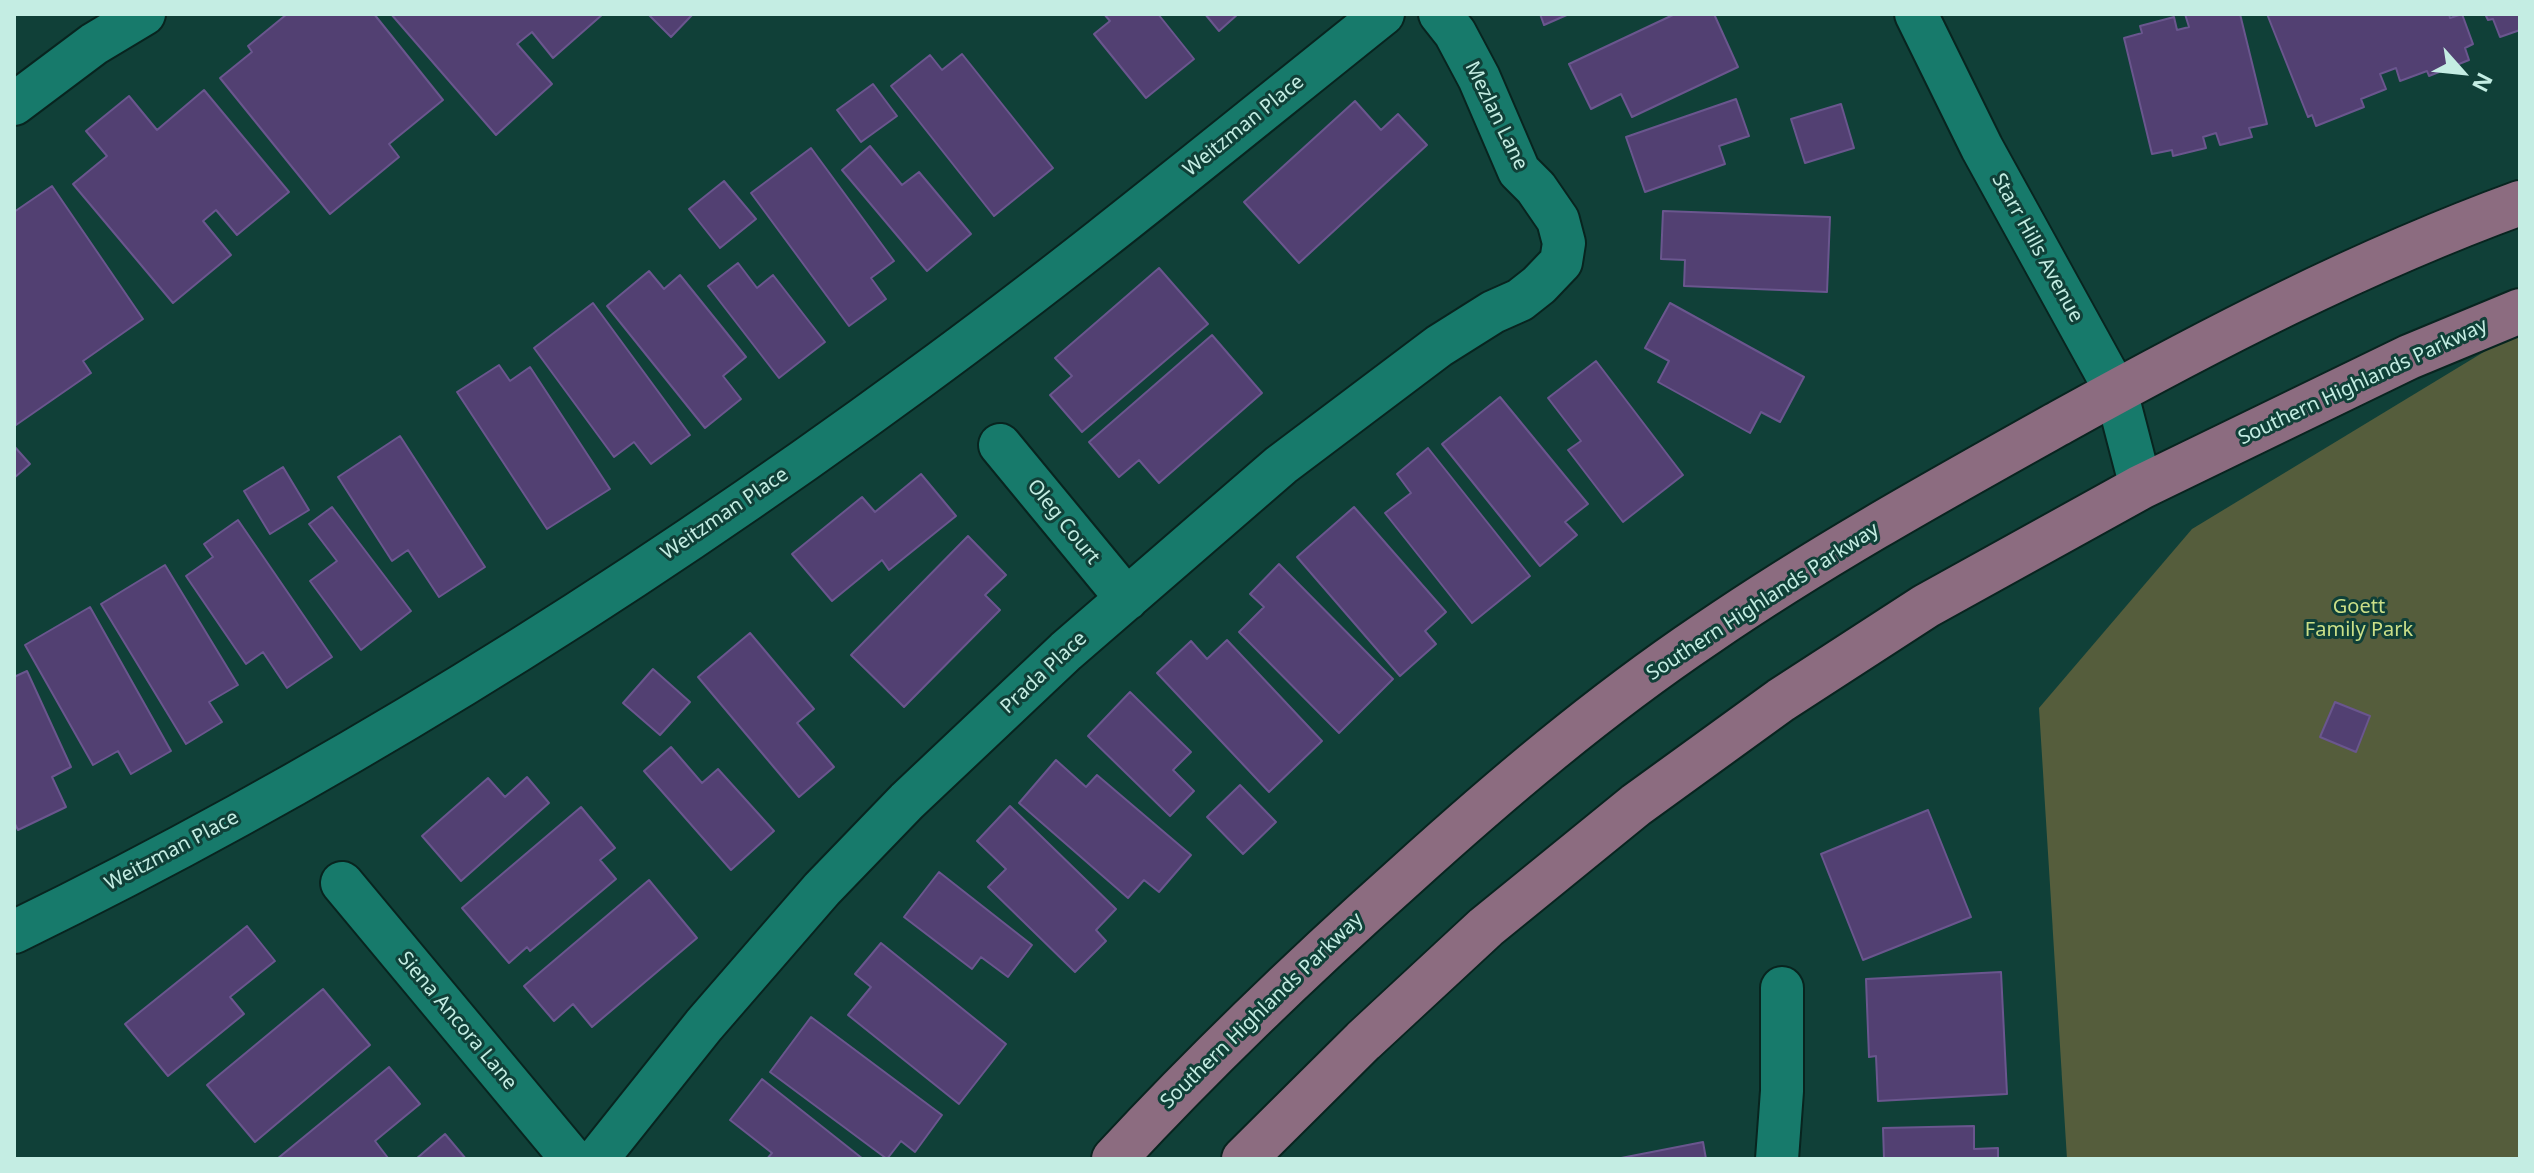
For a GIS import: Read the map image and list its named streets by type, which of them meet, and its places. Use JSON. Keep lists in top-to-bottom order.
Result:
{
  "streets": {
    "main road": ["Southern Highlands Parkway"],
    "street": [
      "Mezlan Lane",
      "Weitzman Place",
      "Starr Hills Avenue",
      "Oleg Court",
      "Prada Place",
      "Siena Ancora Lane"
    ]
  },
  "crossings": [
    ["Mezlan Lane", "Prada Place"],
    ["Starr Hills Avenue", "Southern Highlands Parkway"],
    ["Oleg Court", "Prada Place"],
    ["Prada Place", "Siena Ancora Lane"]
  ],
  "parks": ["Goett Family Park"],
  "north": "bottom right"
}
